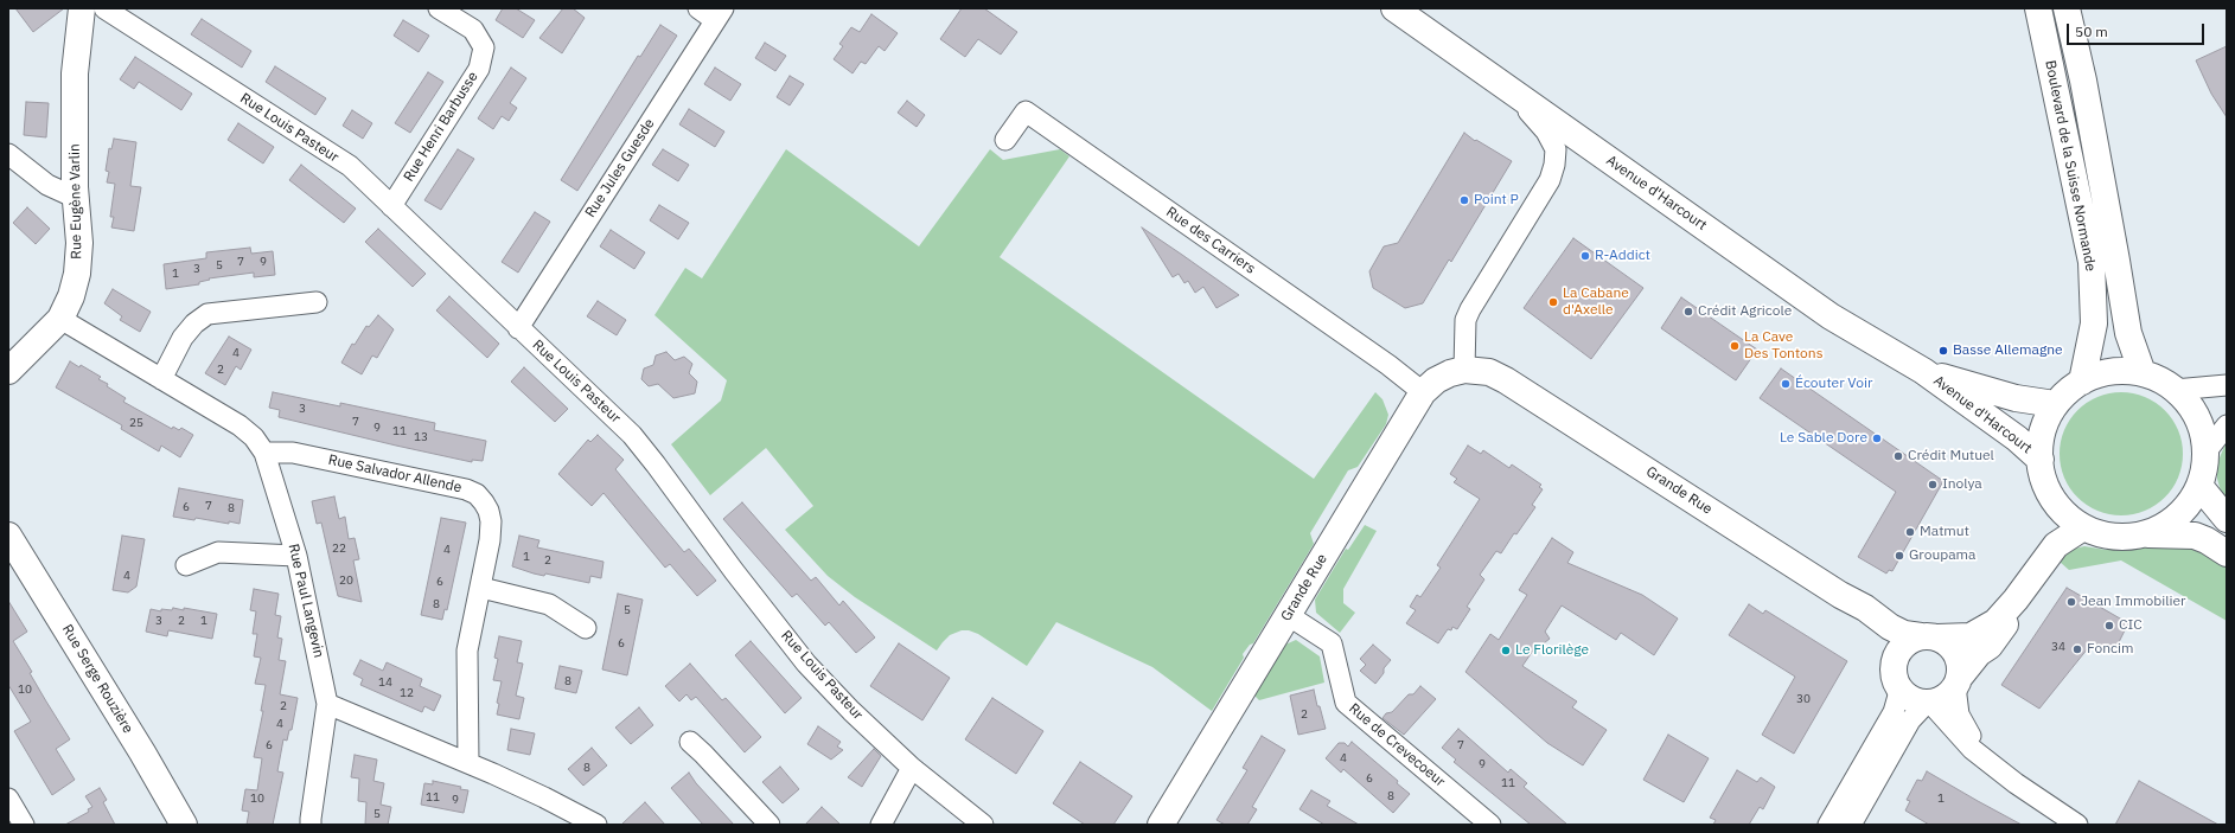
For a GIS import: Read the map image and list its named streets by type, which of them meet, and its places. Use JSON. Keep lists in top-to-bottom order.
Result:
{
  "streets": {
    "street": [
      "Rue Henri Barbusse",
      "Rue Louis Pasteur",
      "Boulevard de la Suisse Normande",
      "Rue Jules Guesde",
      "Avenue d'Harcourt",
      "Rue Eugène Varlin",
      "Rue des Carriers",
      "Rue Salvador Allende",
      "Grande Rue",
      "Rue Paul Langevin",
      "Rue Serge Rouzière",
      "Rue de Crevecoeur"
    ]
  },
  "crossings": [
    ["Rue Henri Barbusse", "Rue Louis Pasteur"],
    ["Rue Louis Pasteur", "Rue Jules Guesde"],
    ["Boulevard de la Suisse Normande", "Avenue d'Harcourt"],
    ["Rue Eugène Varlin", "Rue Paul Langevin"],
    ["Rue des Carriers", "Grande Rue"],
    ["Rue Salvador Allende", "Rue Paul Langevin"],
    ["Grande Rue", "Rue de Crevecoeur"]
  ],
  "places": [
    "Point P",
    "R-Addict",
    "La Cabane d'Axelle",
    "Crédit Agricole",
    "La Cave Des Tontons",
    "Basse Allemagne",
    "Écouter Voir",
    "Le Sable Dore",
    "Crédit Mutuel",
    "Inolya",
    "Matmut",
    "Groupama",
    "Jean Immobilier",
    "CIC",
    "Foncim",
    "Le Florilège"
  ],
  "house_numbers": [
    "7",
    "9",
    "5",
    "3",
    "1",
    "4",
    "2",
    "3",
    "7",
    "25",
    "9",
    "11",
    "13",
    "7",
    "6",
    "8",
    "22",
    "4",
    "1",
    "2",
    "4",
    "20",
    "6",
    "8",
    "5",
    "3",
    "2",
    "1",
    "6",
    "34",
    "8",
    "14",
    "10",
    "12",
    "30",
    "2",
    "2",
    "4",
    "6",
    "7",
    "4",
    "9",
    "8",
    "6",
    "11",
    "8",
    "11",
    "10",
    "1",
    "9",
    "5"
  ],
  "scale_bar": "50 m"
}
